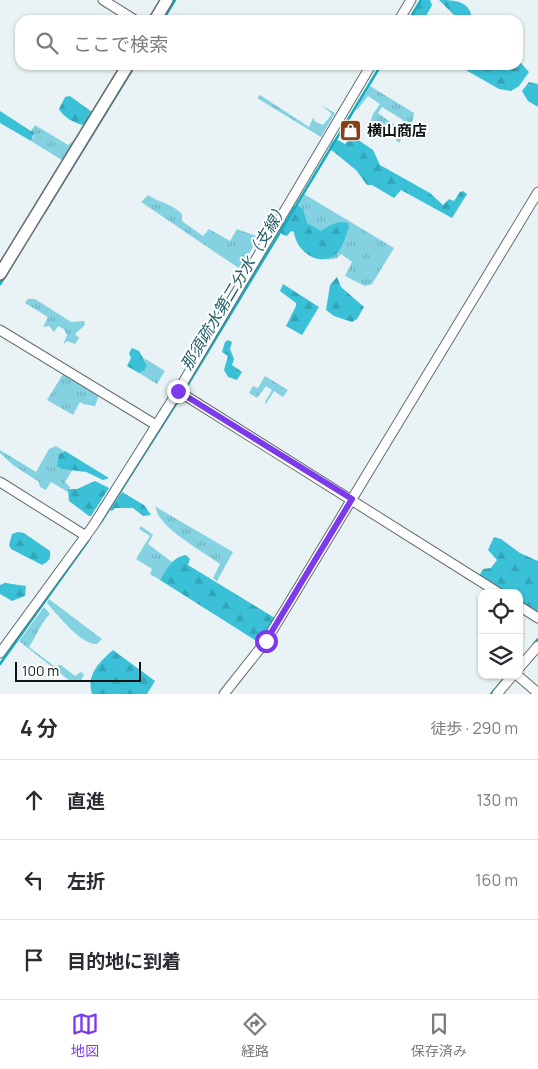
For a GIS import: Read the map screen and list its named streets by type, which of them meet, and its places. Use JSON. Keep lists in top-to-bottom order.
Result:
{
  "water": ["那須疏水第二分水（支線）"],
  "places": {
    "shop": ["横山商店"]
  },
  "scale_bar": "100 m",
  "page": {
    "search": "ここで検索",
    "scale": "100 m",
    "heading": ["4 分", "徒歩 · 290 m"],
    "list": [
      ["直進", "130 m"],
      ["左折", "160 m"],
      "目的地に到着"
    ],
    "nav": ["地図", "経路", "保存済み"]
  }
}
